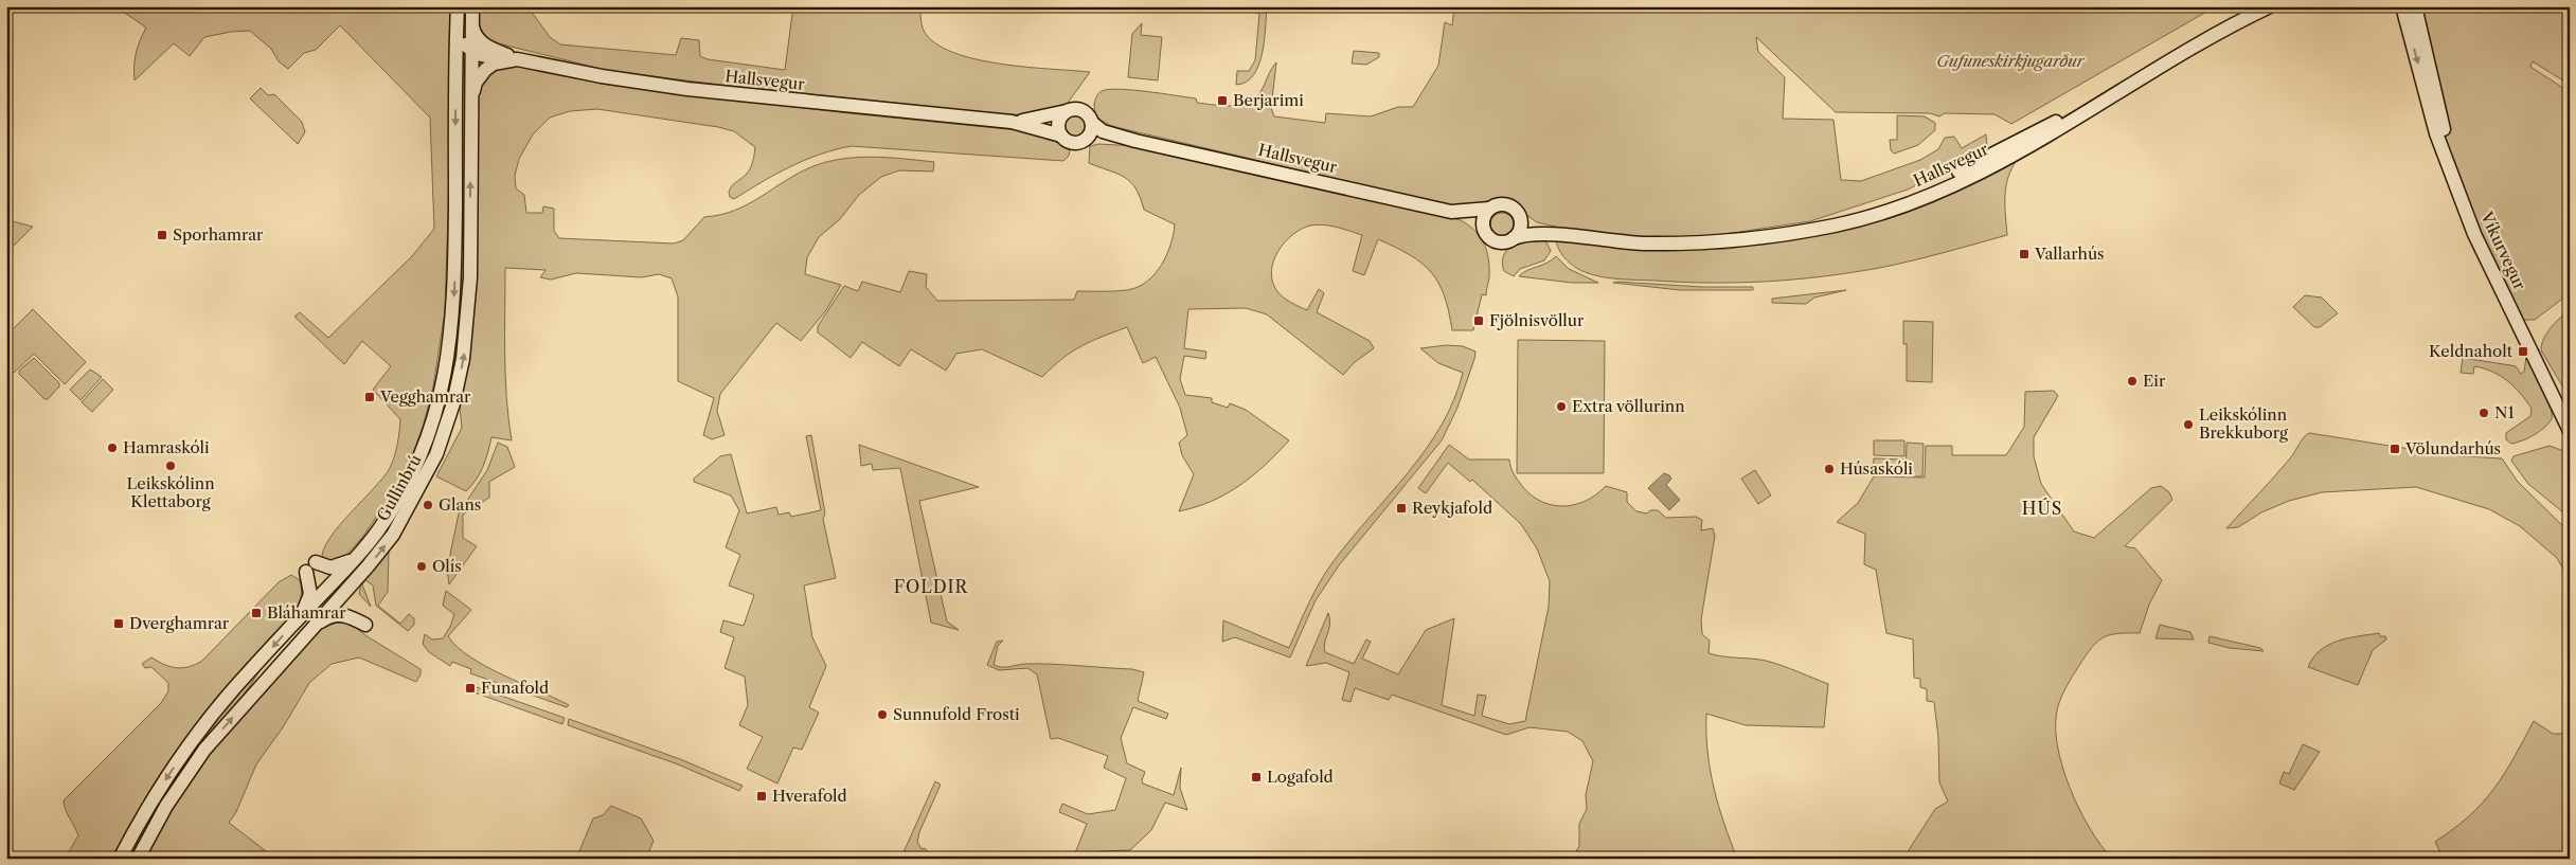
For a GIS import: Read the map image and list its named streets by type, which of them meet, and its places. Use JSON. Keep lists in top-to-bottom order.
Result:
{
  "streets": {
    "main road": ["Hallsvegur", "Víkurvegur", "Gullinbrú"]
  },
  "crossings": [
    ["Hallsvegur", "Gullinbrú"]
  ],
  "districts": ["HÚS", "FOLDIR"],
  "parks": ["Gufuneskirkjugarður"],
  "places": {
    "transit": [
      "Berjarimi",
      "Sporhamrar",
      "Vallarhús",
      "Fjölnisvöllur",
      "Keldnaholt",
      "Vegghamrar",
      "Völundarhús",
      "Reykjafold",
      "Bláhamrar",
      "Dverghamrar",
      "Funafold",
      "Logafold",
      "Hverafold"
    ],
    "other": [
      "Eir",
      "Extra völlurinn",
      "N1",
      "Leikskólinn Brekkuborg",
      "Hamraskóli",
      "Leikskólinn Klettaborg",
      "Húsaskóli",
      "Glans",
      "Olís",
      "Sunnufold Frosti"
    ]
  }
}
